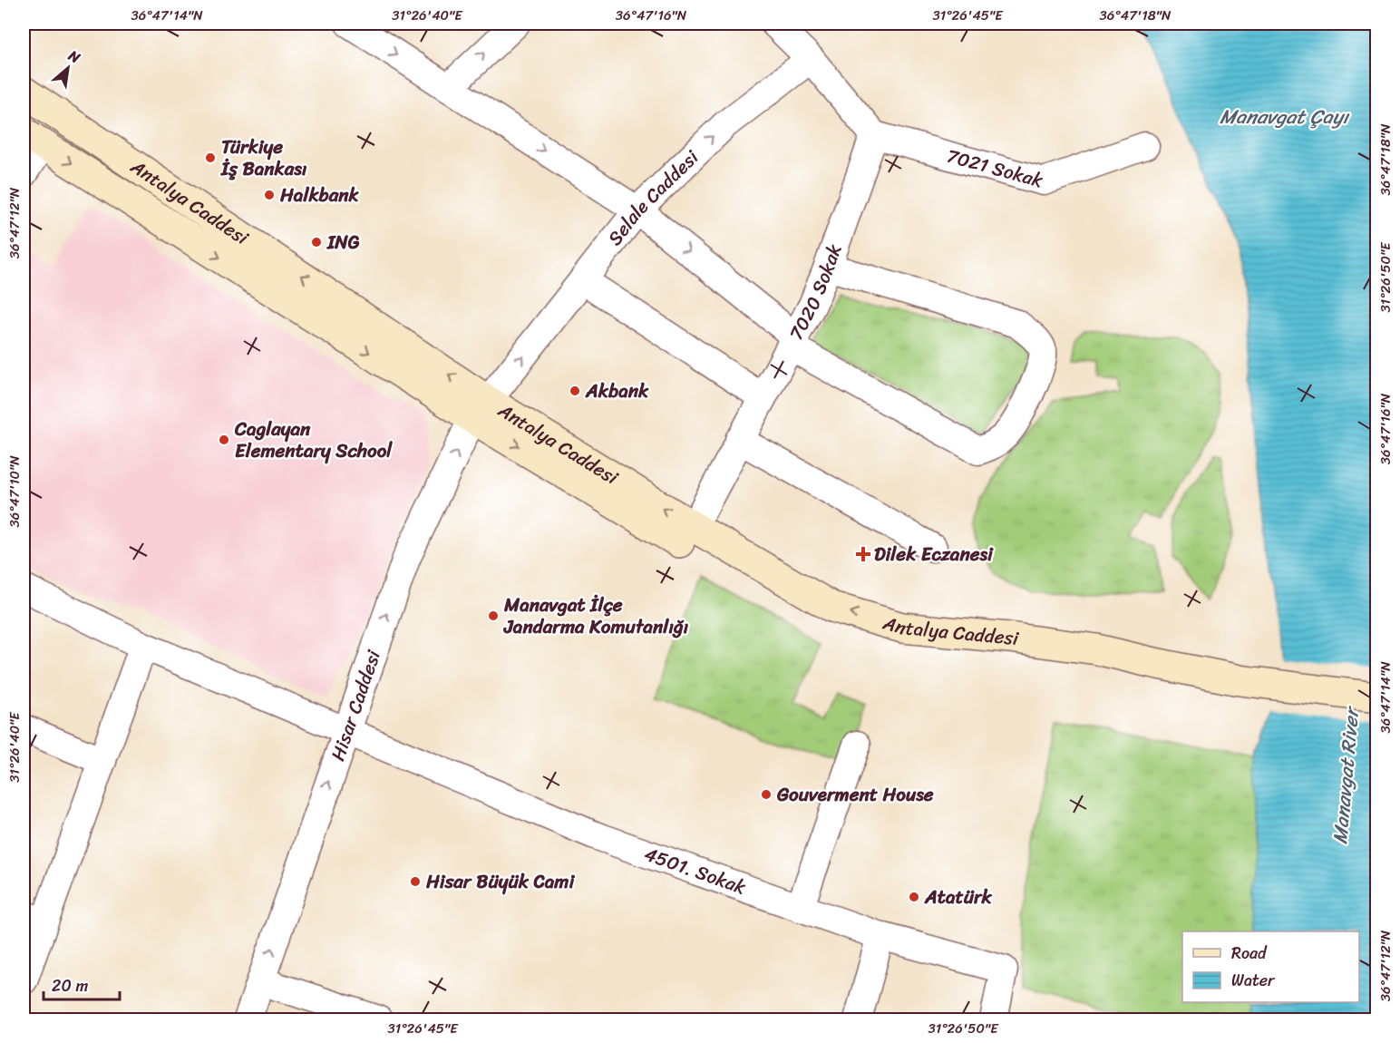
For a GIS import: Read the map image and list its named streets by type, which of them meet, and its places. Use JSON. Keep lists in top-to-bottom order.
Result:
{
  "streets": {
    "main road": ["Antalya Caddesi"],
    "street": [
      "7021 Sokak",
      "Selale Caddesi",
      "7020 Sokak",
      "Hisar Caddesi",
      "4501. Sokak"
    ]
  },
  "crossings": [
    ["7021 Sokak", "7020 Sokak"],
    ["Selale Caddesi", "Antalya Caddesi"],
    ["Selale Caddesi", "Hisar Caddesi"],
    ["Antalya Caddesi", "7020 Sokak"],
    ["Antalya Caddesi", "Hisar Caddesi"],
    ["Hisar Caddesi", "4501. Sokak"]
  ],
  "one_way": ["Selale Caddesi"],
  "water": ["Manavgat Çayı", "Manavgat River"],
  "places": {
    "other": [
      "Türkiye İş Bankası",
      "Halkbank",
      "ING",
      "Akbank",
      "Caglayan Elementary School",
      "Manavgat İlçe Jandarma Komutanlığı",
      "Gouverment House",
      "Hisar Büyük Cami",
      "Atatürk"
    ],
    "health": ["Dilek Eczanesi"]
  },
  "legend": ["Road", "Water"],
  "scale_bar": "20 m",
  "north": "top right",
  "coordinates": [
    "36°47'14\"N",
    "31°26'40\"E",
    "36°47'16\"N",
    "31°26'45\"E",
    "36°47'18\"N",
    "36°47'12\"N",
    "31°26'50\"E",
    "36°47'10\"N"
  ]
}
